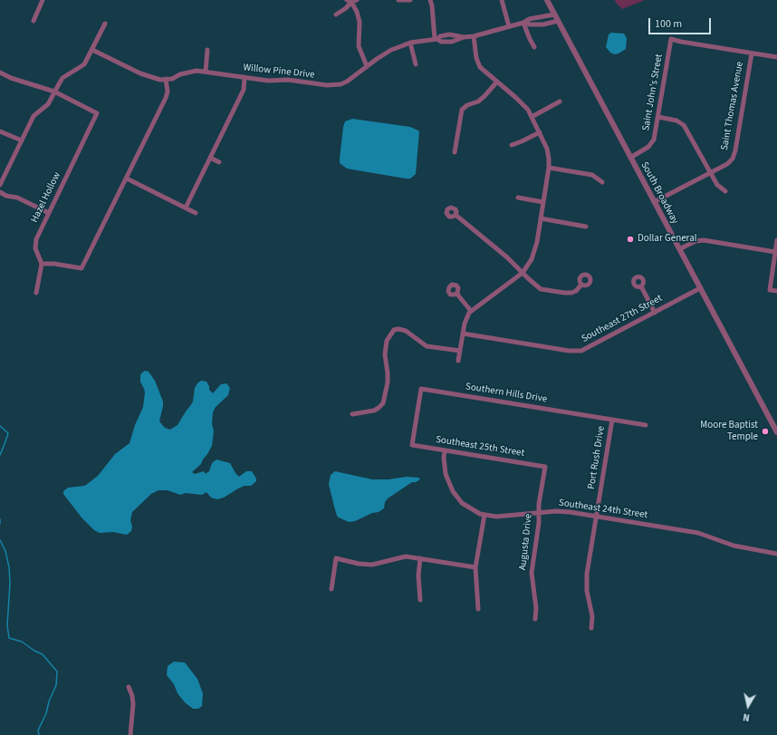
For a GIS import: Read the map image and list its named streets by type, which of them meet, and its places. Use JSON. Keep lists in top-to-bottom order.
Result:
{
  "streets": {
    "street": [
      "Willow Pine Drive",
      "Saint John's Street",
      "Saint Thomas Avenue",
      "South Broadway",
      "Hazel Hollow",
      "Southeast 27th Street",
      "Southern Hills Drive",
      "Southeast 25th Street",
      "Port Rush Drive",
      "Southeast 24th Street",
      "Augusta Drive"
    ]
  },
  "crossings": [
    ["Willow Pine Drive", "South Broadway"],
    ["Saint John's Street", "Saint Thomas Avenue"],
    ["Saint John's Street", "South Broadway"],
    ["Saint Thomas Avenue", "South Broadway"],
    ["South Broadway", "Southeast 27th Street"],
    ["Southern Hills Drive", "Southeast 25th Street"],
    ["Southern Hills Drive", "Port Rush Drive"],
    ["Southeast 25th Street", "Southeast 24th Street"],
    ["Southeast 25th Street", "Augusta Drive"],
    ["Port Rush Drive", "Southeast 24th Street"],
    ["Southeast 24th Street", "Augusta Drive"]
  ],
  "places": ["Dollar General", "Moore Baptist Temple"],
  "scale_bar": "100 m",
  "north": "bottom"
}
